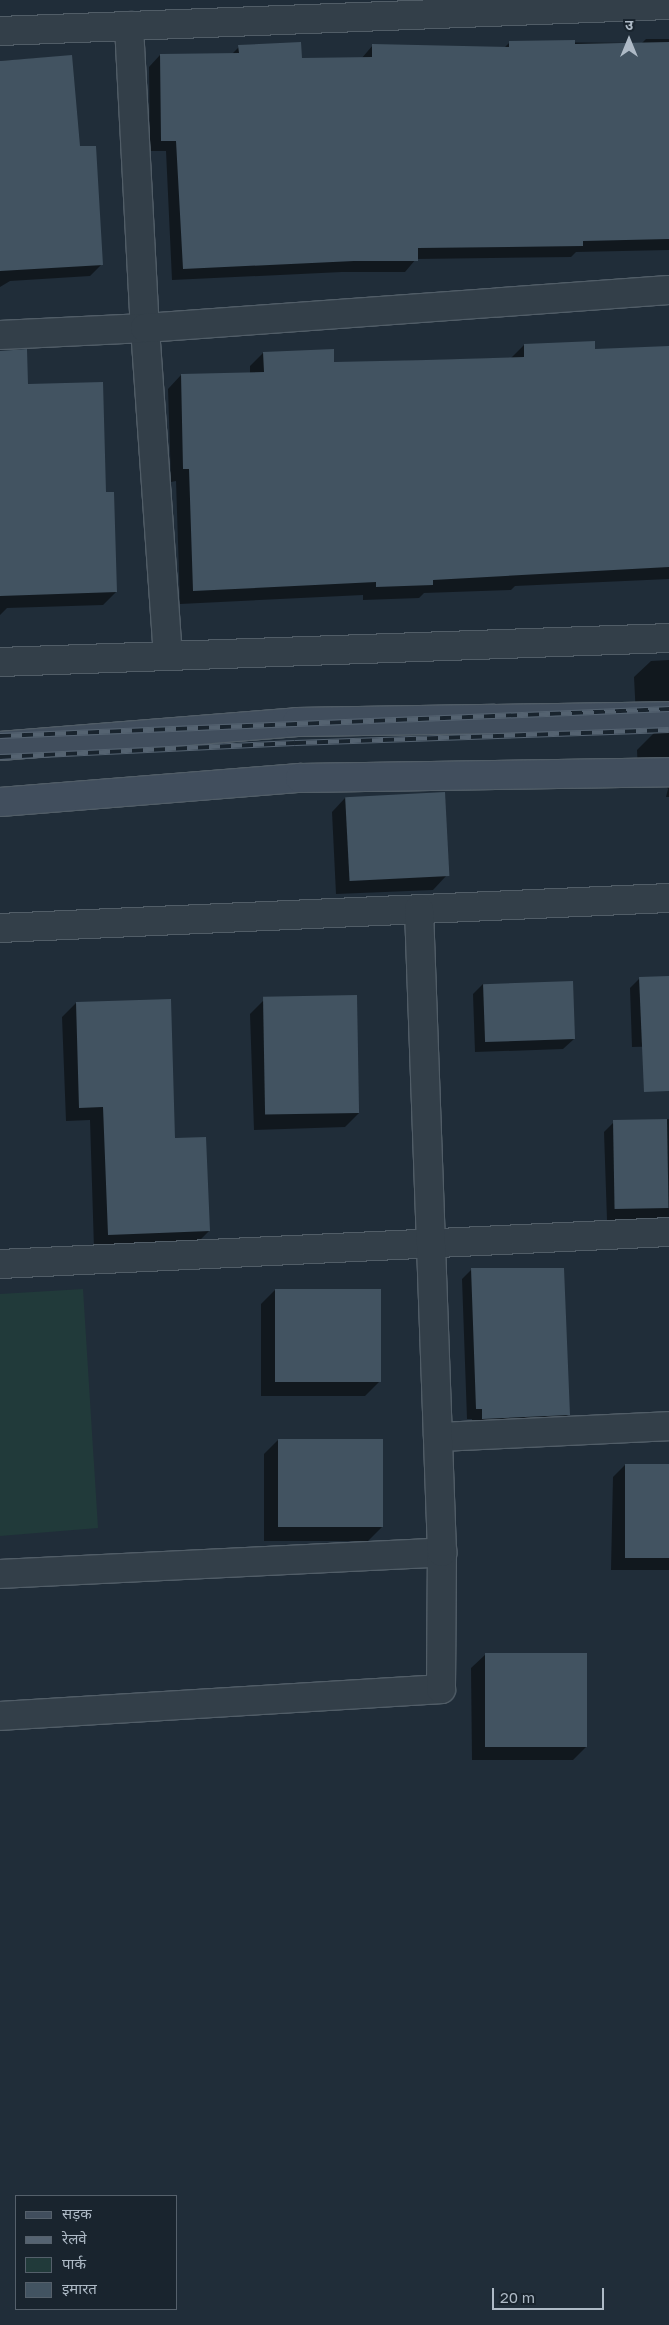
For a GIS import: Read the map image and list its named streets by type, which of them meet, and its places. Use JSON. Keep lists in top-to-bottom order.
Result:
{
  "legend": [
    "सड़क",
    "रेलवे",
    "पार्क",
    "इमारत"
  ],
  "scale_bar": "20 m",
  "north": "top"
}
